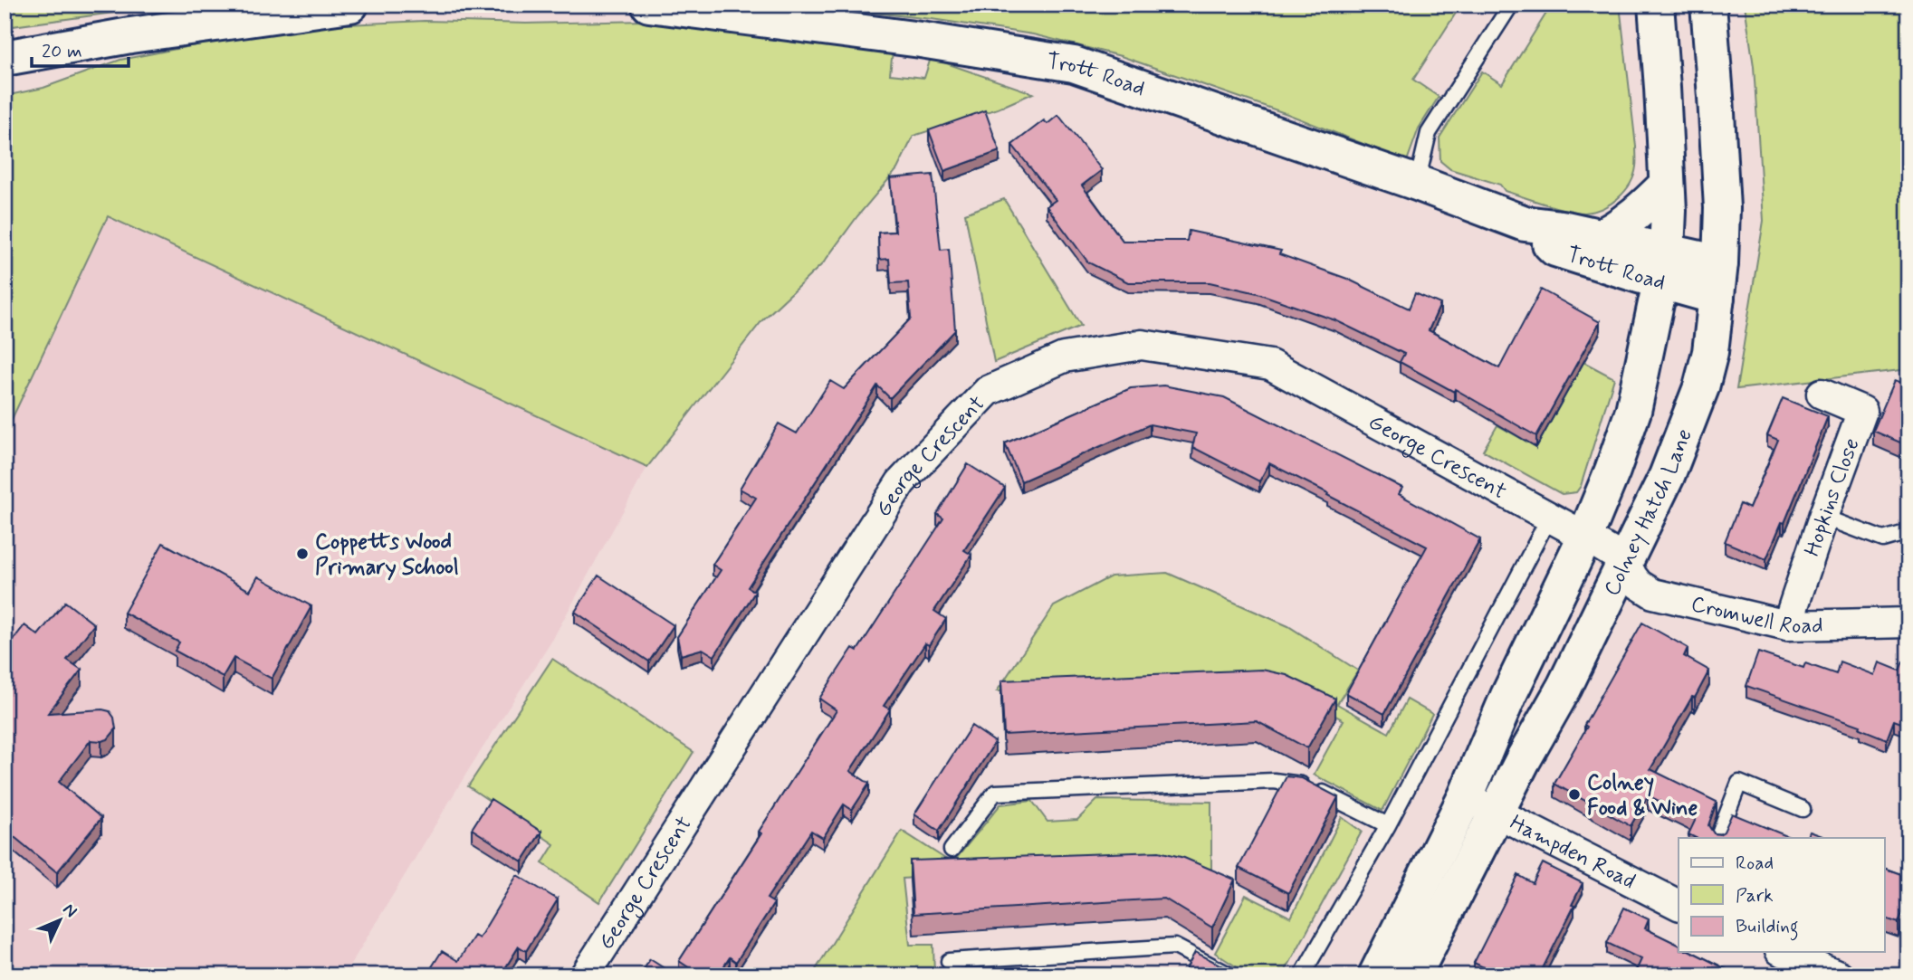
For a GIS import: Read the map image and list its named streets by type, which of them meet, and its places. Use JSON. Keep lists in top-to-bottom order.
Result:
{
  "streets": {
    "main road": ["Trott Road", "Colney Hatch Lane"],
    "street": [
      "George Crescent",
      "Hopkins Close",
      "Cromwell Road",
      "Hampden Road"
    ]
  },
  "crossings": [
    ["Trott Road", "Colney Hatch Lane"],
    ["George Crescent", "Colney Hatch Lane"],
    ["George Crescent", "Cromwell Road"],
    ["Hopkins Close", "Cromwell Road"],
    ["Colney Hatch Lane", "Cromwell Road"],
    ["Colney Hatch Lane", "Hampden Road"]
  ],
  "places": ["Coppetts Wood Primary School", "Colney Food & Wine"],
  "legend": ["Road", "Park", "Building"],
  "scale_bar": "20 m",
  "north": "top right"
}
